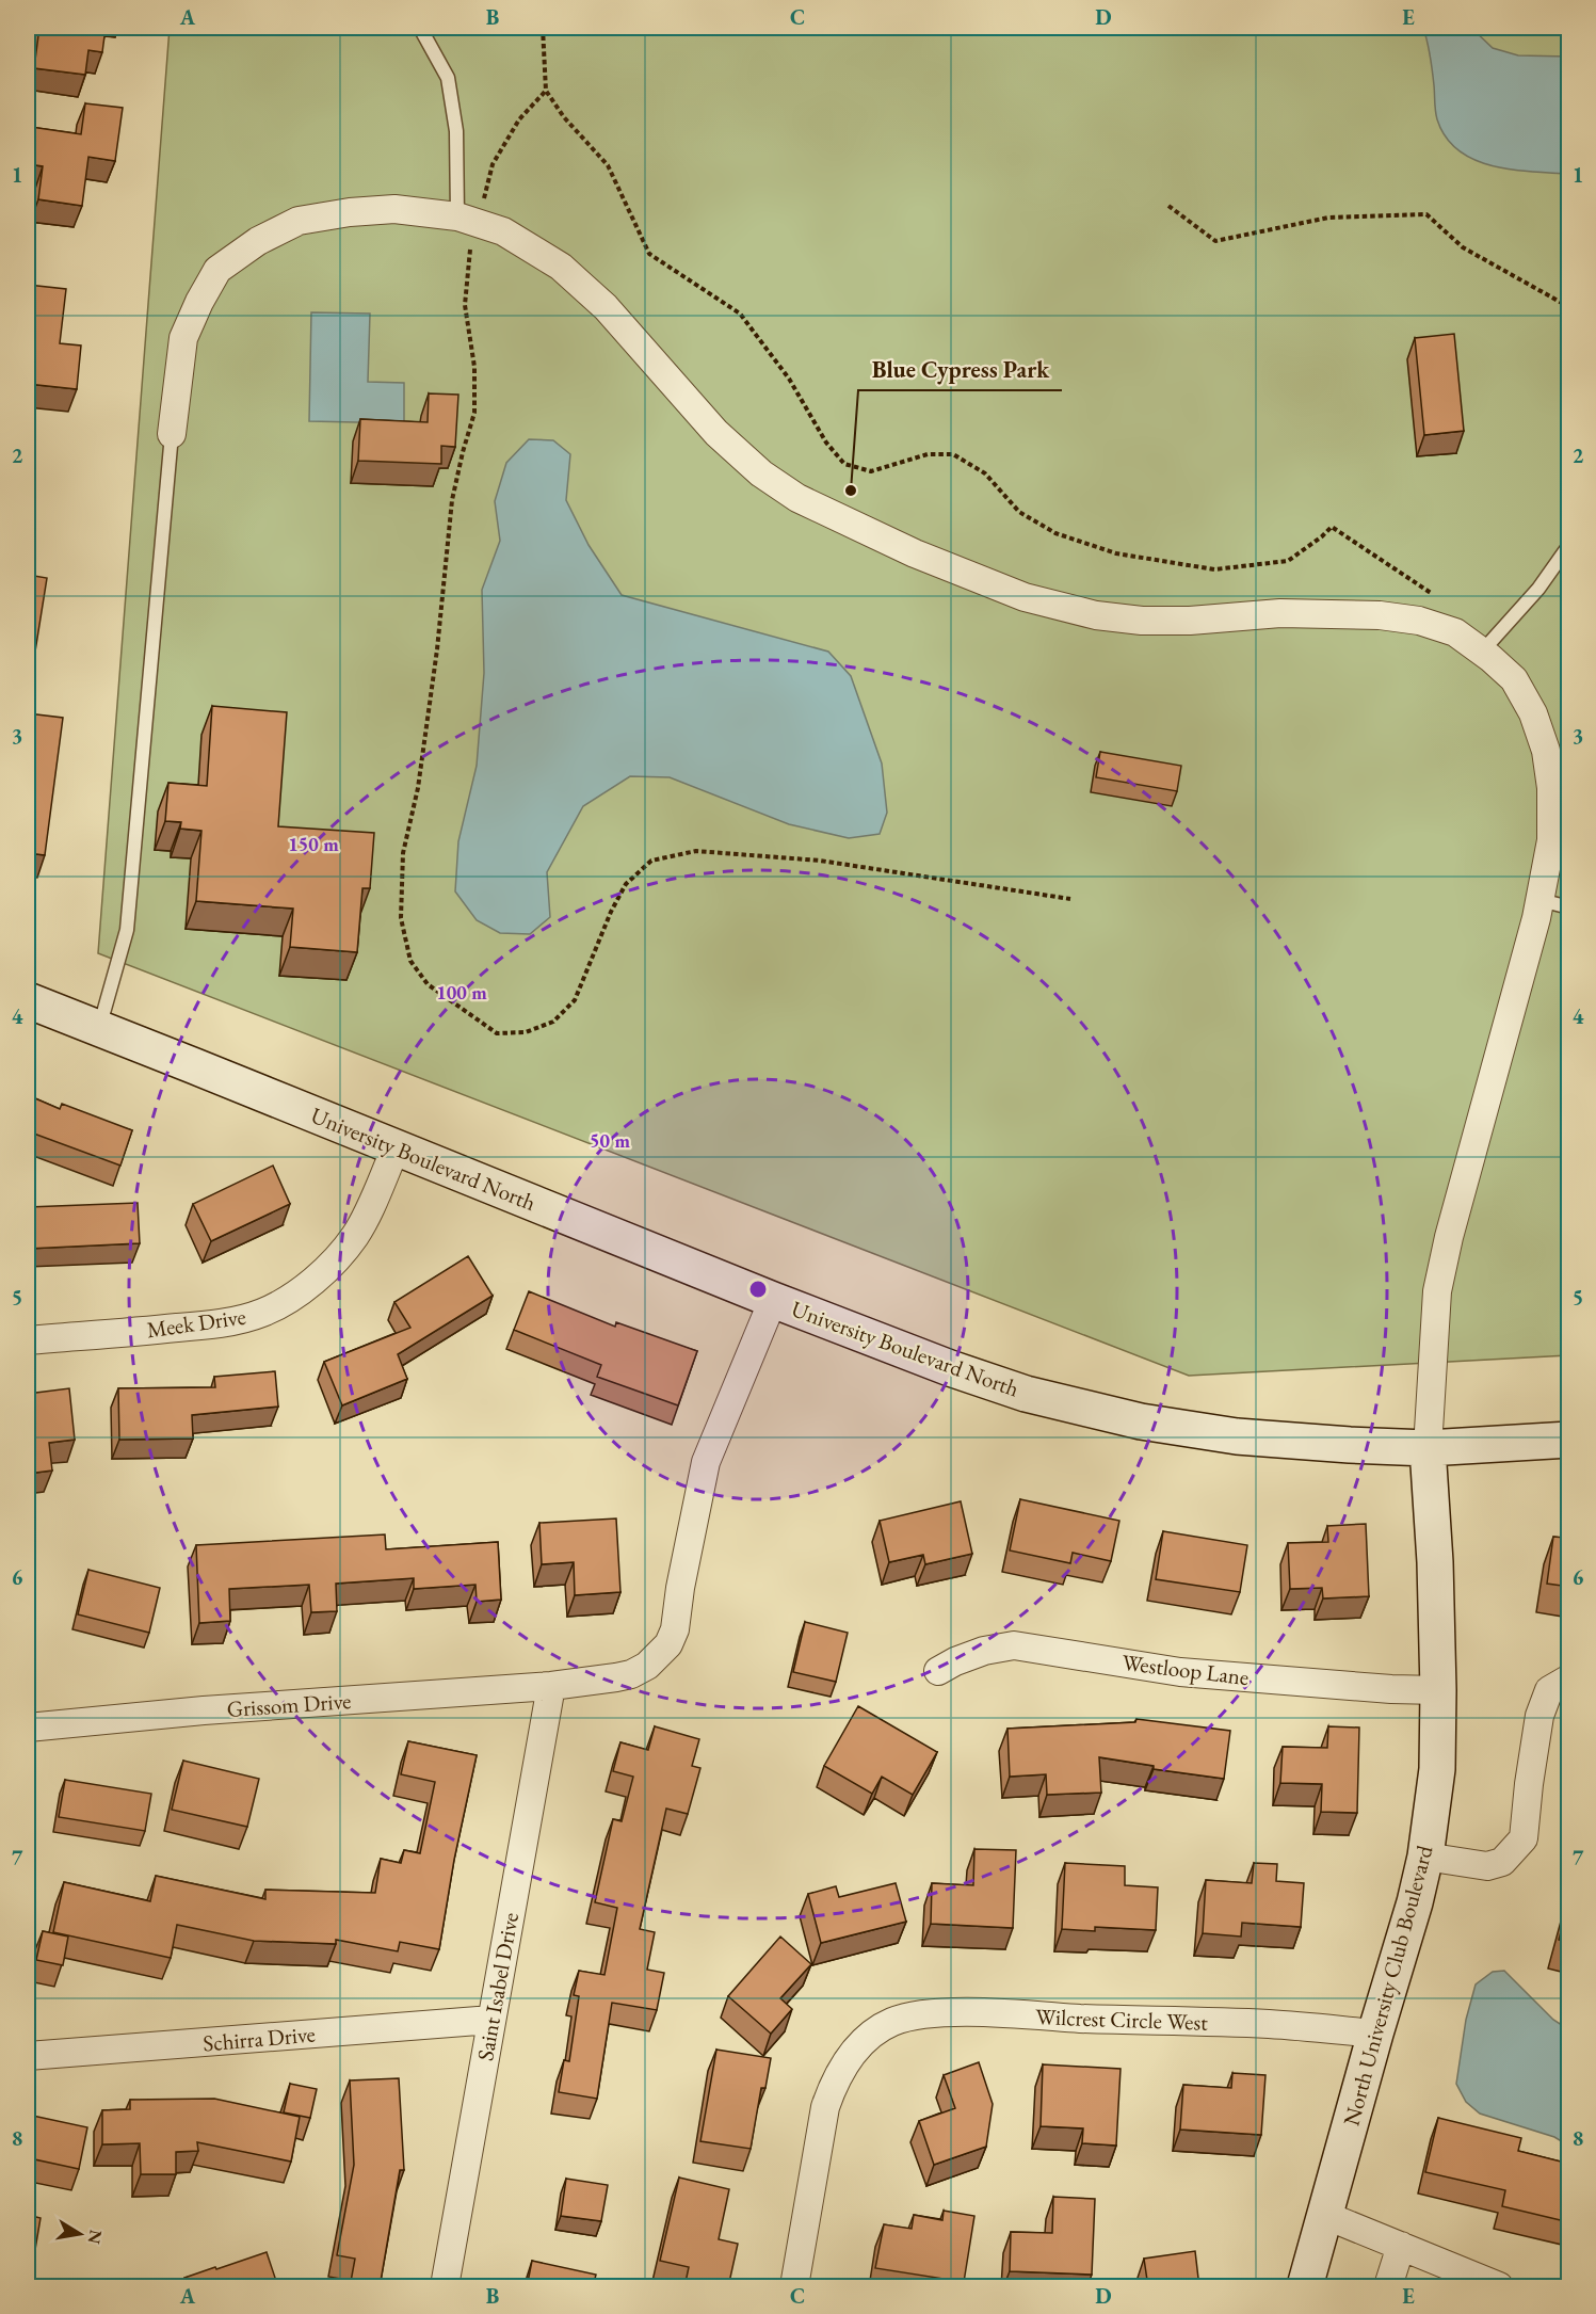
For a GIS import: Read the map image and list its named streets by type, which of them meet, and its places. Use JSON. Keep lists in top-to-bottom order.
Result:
{
  "streets": {
    "street": [
      "University Boulevard North",
      "Meek Drive",
      "Westloop Lane",
      "Grissom Drive",
      "North University Club Boulevard",
      "Saint Isabel Drive",
      "Wilcrest Circle West",
      "Schirra Drive"
    ]
  },
  "crossings": [
    ["University Boulevard North", "Meek Drive"],
    ["University Boulevard North", "Grissom Drive"],
    ["University Boulevard North", "North University Club Boulevard"],
    ["Westloop Lane", "North University Club Boulevard"],
    ["Grissom Drive", "Saint Isabel Drive"],
    ["North University Club Boulevard", "Wilcrest Circle West"],
    ["Saint Isabel Drive", "Schirra Drive"]
  ],
  "places": ["Blue Cypress Park"],
  "north": "right",
  "grid": {
    "columns": [
      "A",
      "B",
      "C",
      "D",
      "E"
    ],
    "rows": [
      "1",
      "2",
      "3",
      "4",
      "5",
      "6",
      "7",
      "8"
    ]
  },
  "rings": ["150 m", "100 m", "50 m"]
}
